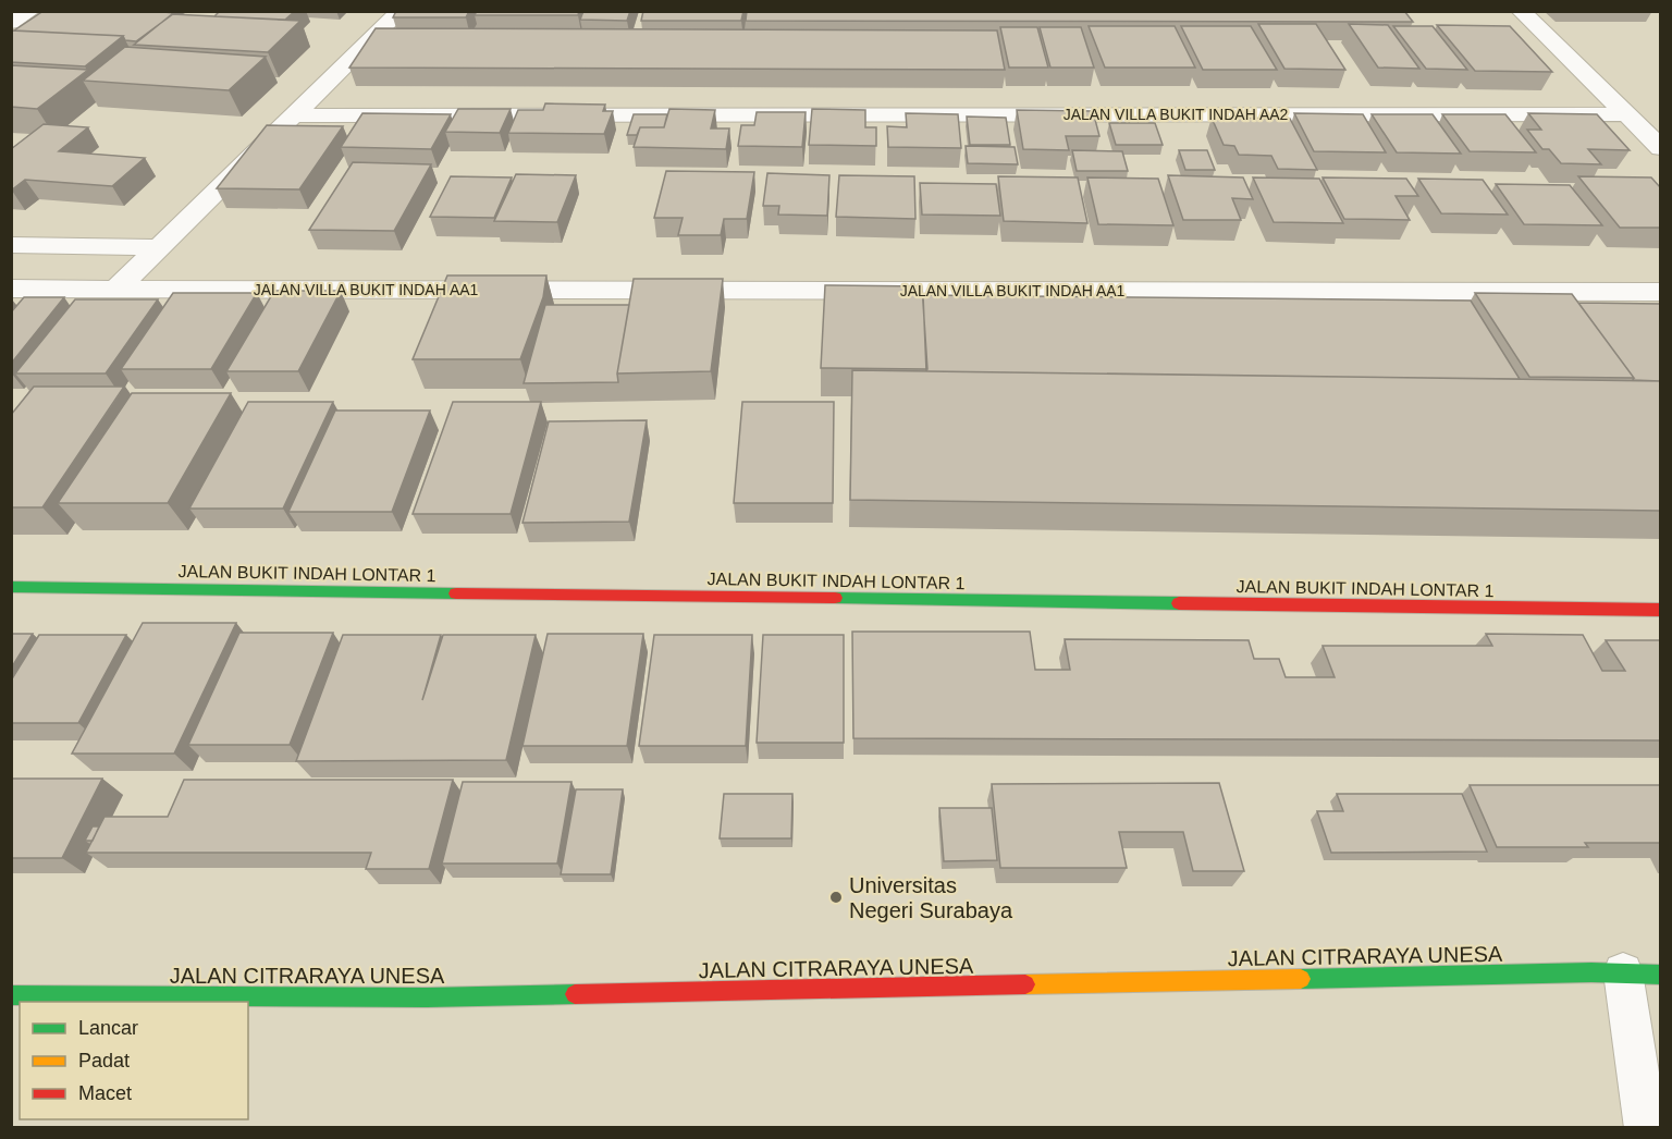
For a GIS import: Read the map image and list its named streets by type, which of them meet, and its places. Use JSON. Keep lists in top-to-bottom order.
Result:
{
  "streets": {
    "street": [
      "JALAN VILLA BUKIT INDAH AA2",
      "JALAN VILLA BUKIT INDAH AA1",
      "JALAN BUKIT INDAH LONTAR 1",
      "JALAN CITRARAYA UNESA"
    ]
  },
  "places": ["Universitas Negeri Surabaya"],
  "legend": ["Lancar", "Padat", "Macet"]
}
